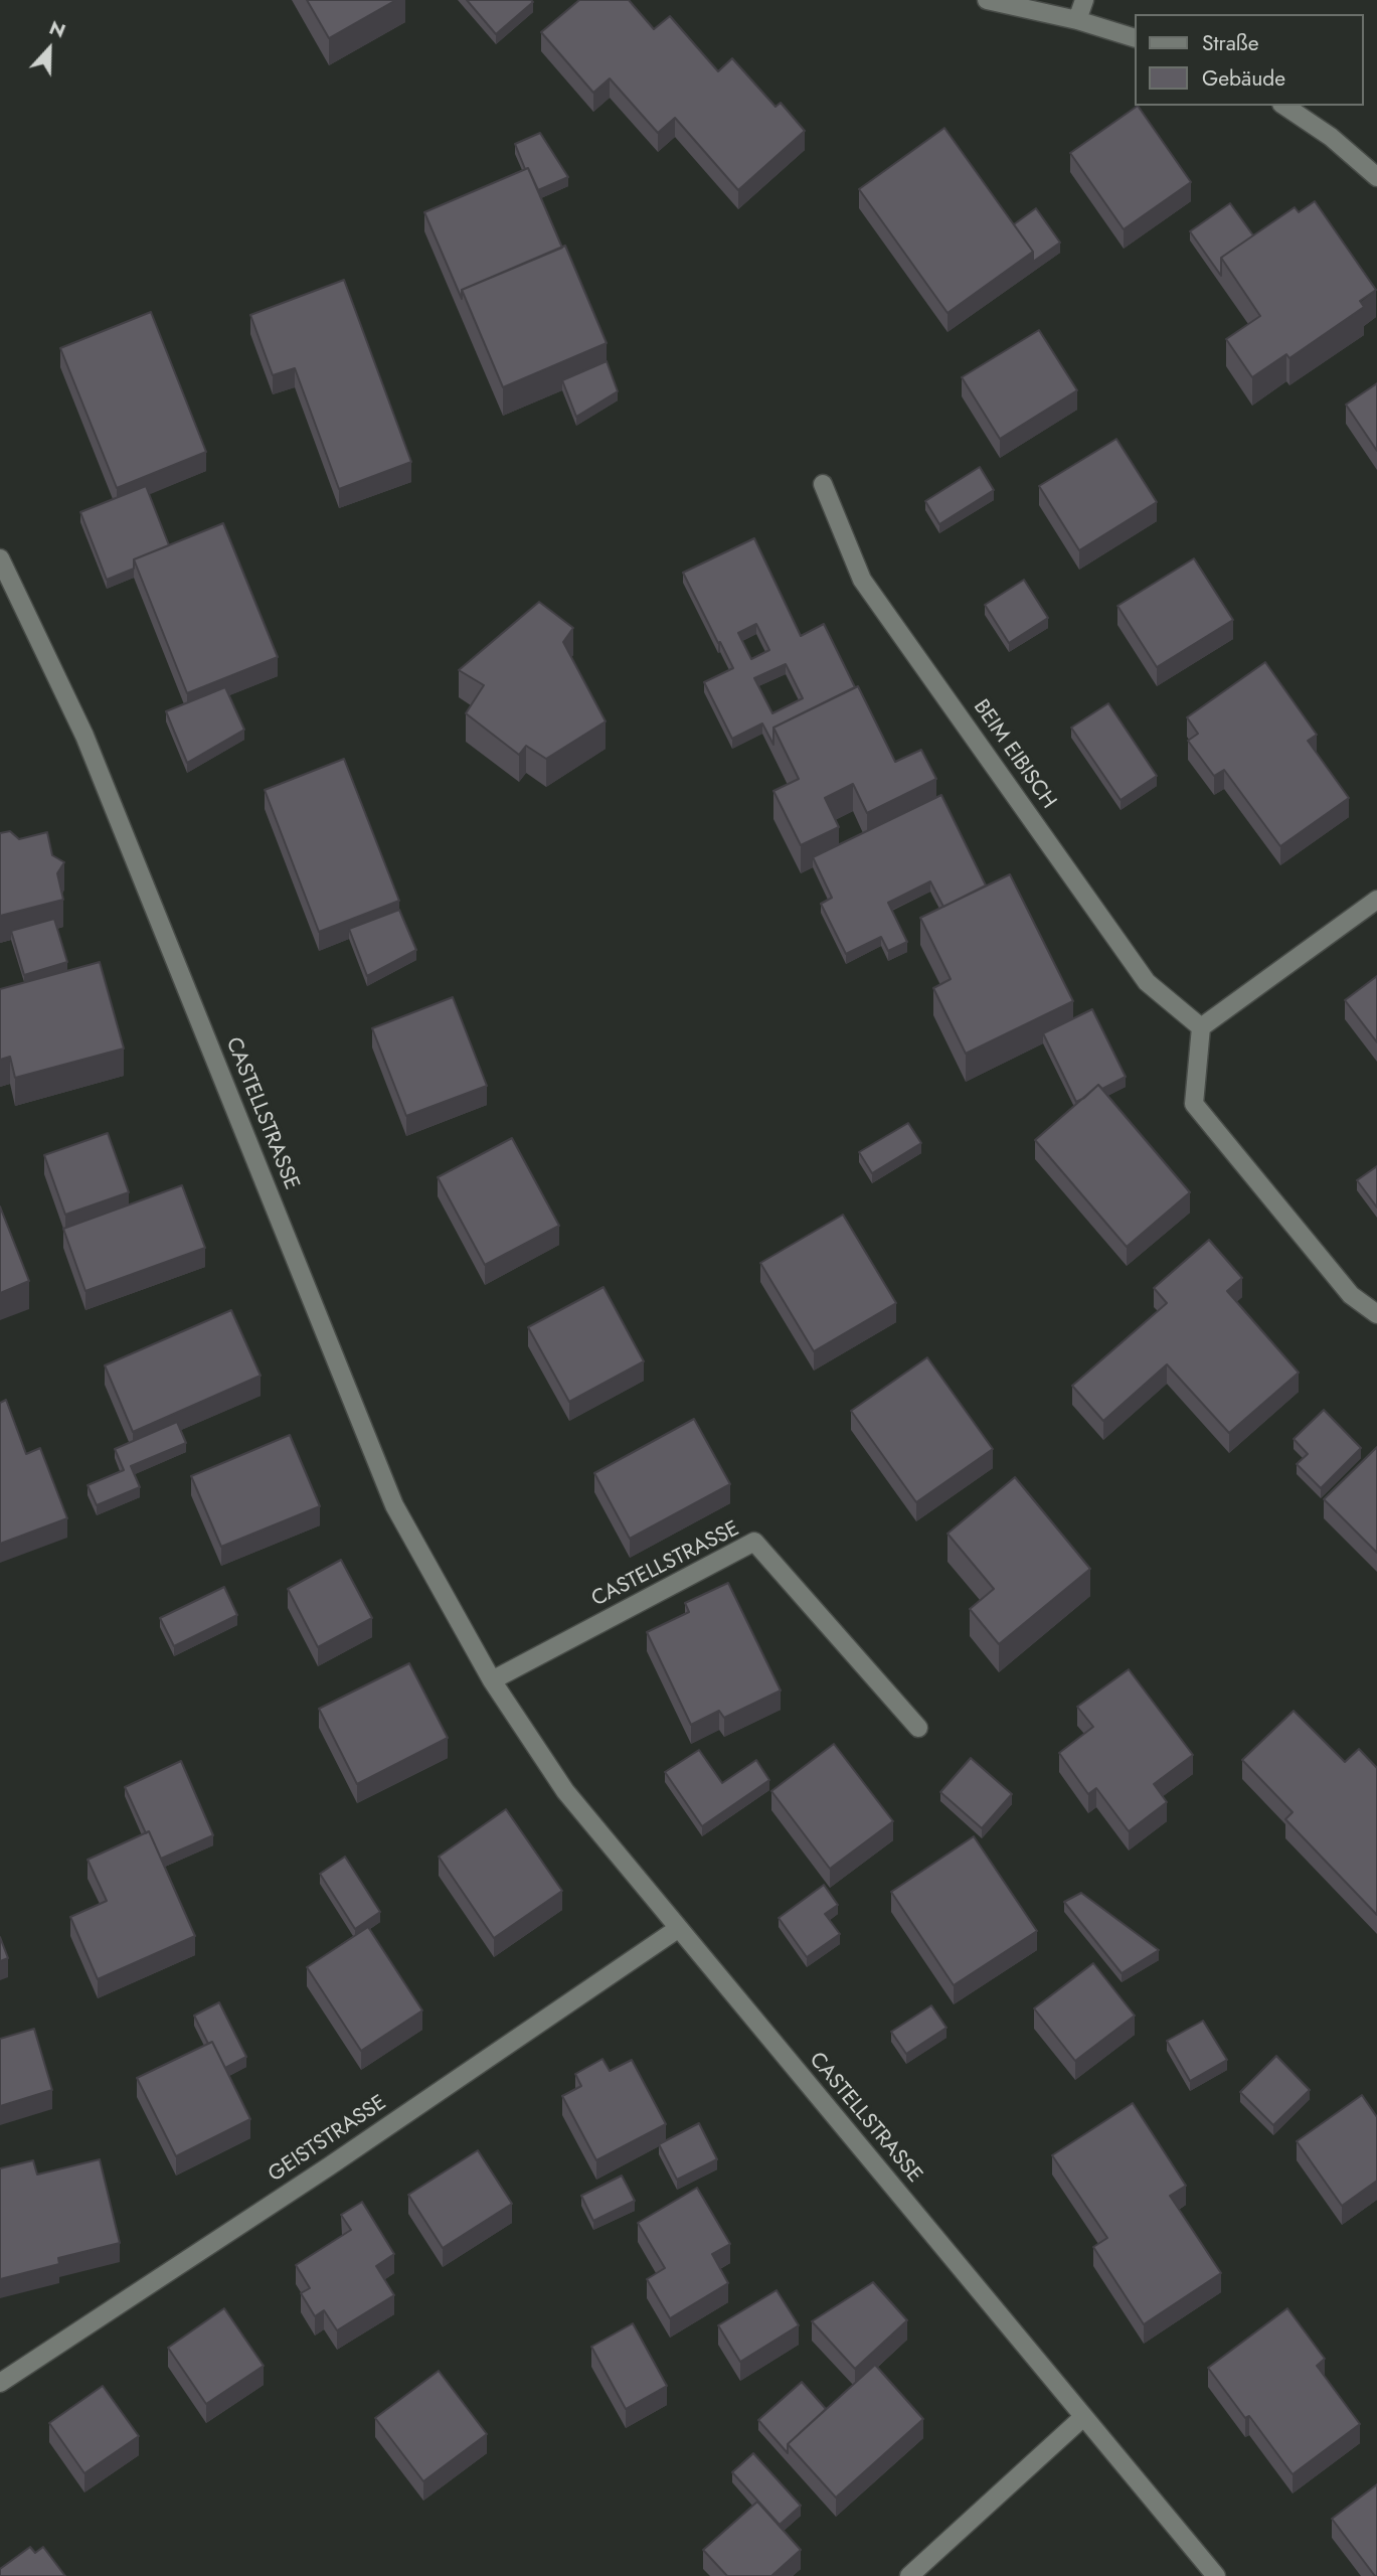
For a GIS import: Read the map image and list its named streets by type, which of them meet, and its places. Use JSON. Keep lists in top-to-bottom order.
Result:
{
  "streets": {
    "street": ["BEIM EIBISCH", "CASTELLSTRASSE", "GEISTSTRASSE"]
  },
  "crossings": [
    ["CASTELLSTRASSE", "GEISTSTRASSE"]
  ],
  "legend": ["Straße", "Gebäude"],
  "north": "top"
}
